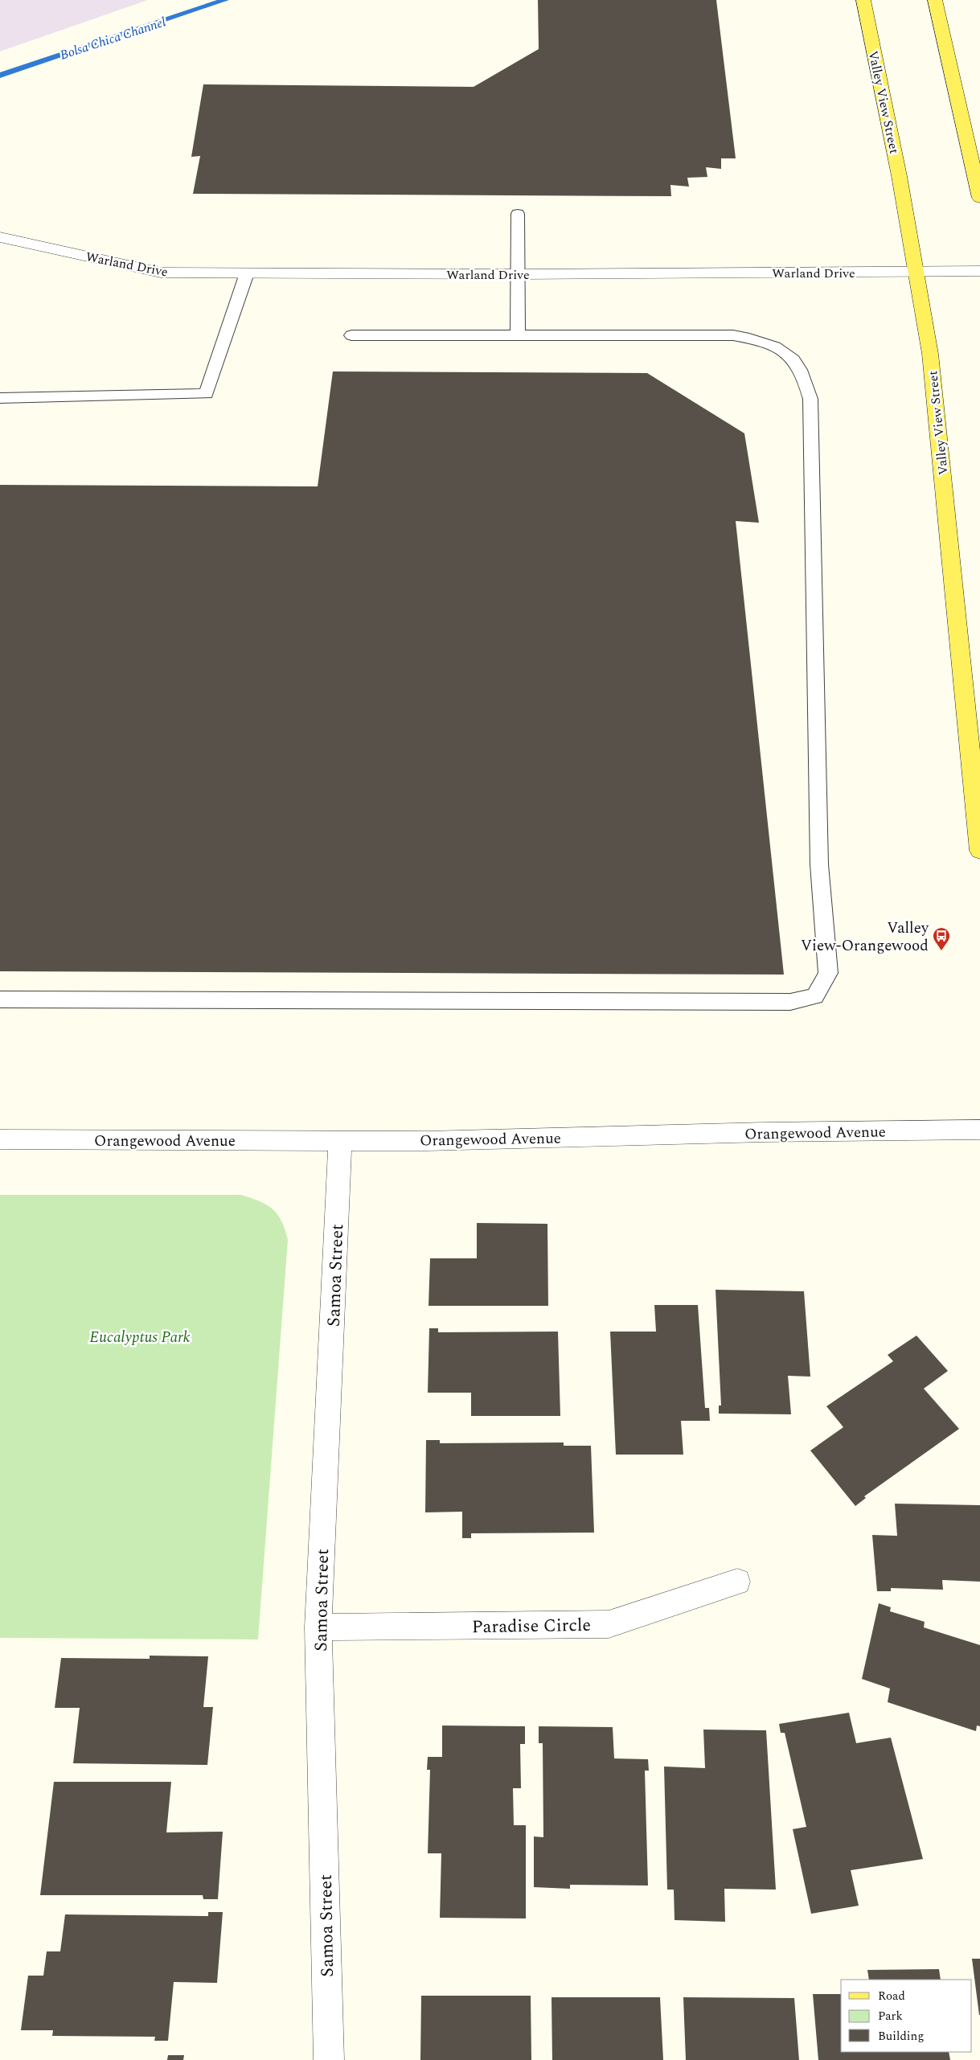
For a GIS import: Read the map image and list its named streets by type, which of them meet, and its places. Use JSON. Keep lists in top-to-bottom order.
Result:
{
  "streets": {
    "main road": ["Valley View Street"],
    "street": [
      "Warland Drive",
      "Orangewood Avenue",
      "Samoa Street",
      "Paradise Circle"
    ]
  },
  "crossings": [
    ["Valley View Street", "Warland Drive"],
    ["Orangewood Avenue", "Samoa Street"],
    ["Samoa Street", "Paradise Circle"]
  ],
  "water": ["Bolsa Chica Channel"],
  "parks": ["Eucalyptus Park"],
  "places": {
    "bus stop": ["Valley View-Orangewood"]
  },
  "legend": ["Road", "Park", "Building"]
}
